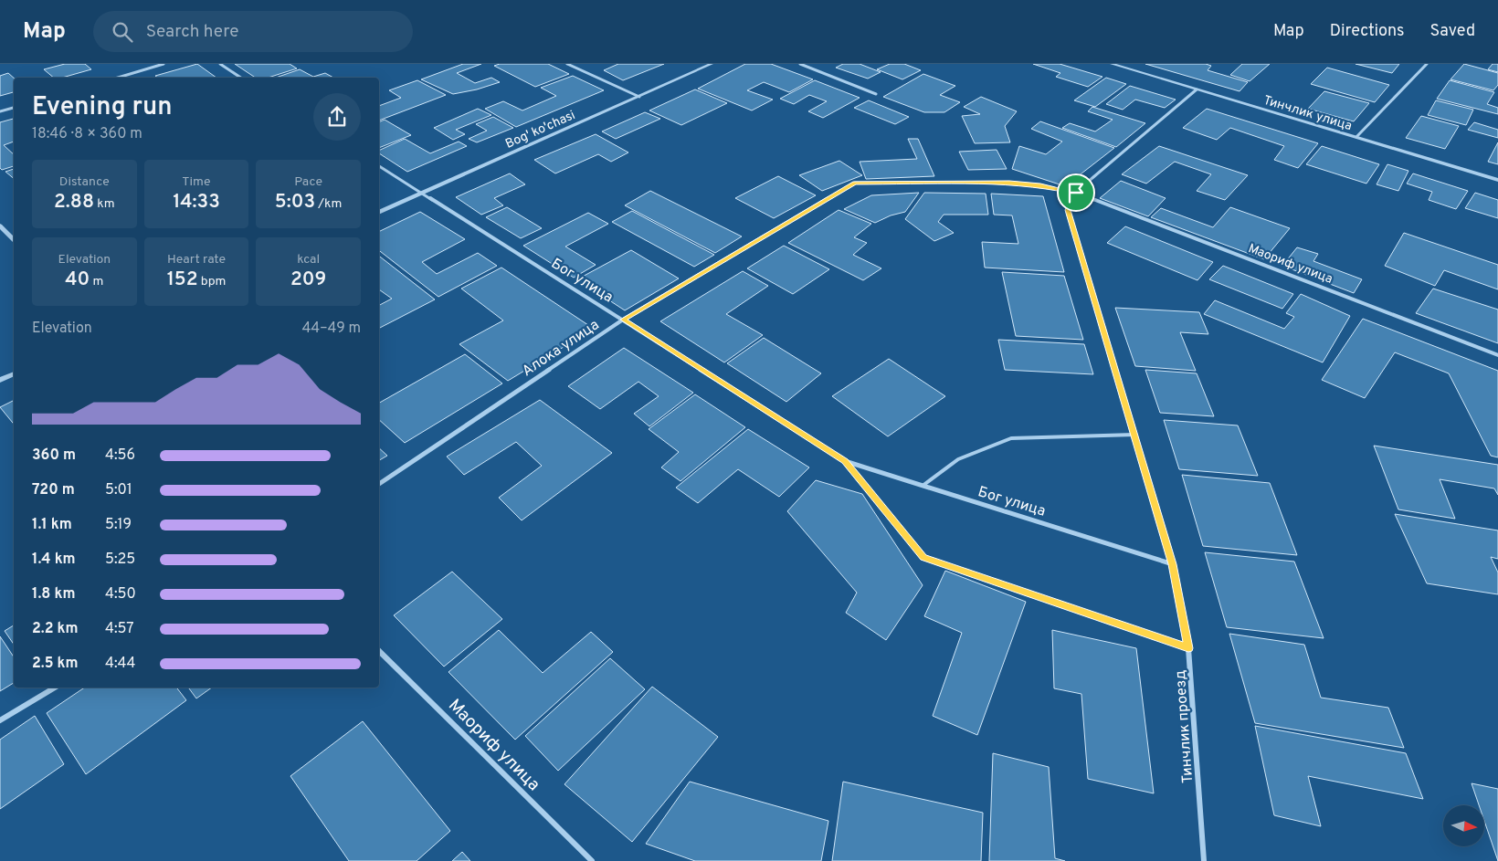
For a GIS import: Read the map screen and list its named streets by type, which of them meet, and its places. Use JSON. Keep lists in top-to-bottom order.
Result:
{
  "streets": {
    "street": [
      "Тинчлик улица",
      "Bog' ko'chasi",
      "Маориф улица",
      "Бог улица",
      "Алока улица",
      "Тинчлик проезд"
    ]
  },
  "crossings": [
    ["Bog' ko'chasi", "Бог улица"],
    ["Маориф улица", "Алока улица"],
    ["Маориф улица", "Тинчлик проезд"],
    ["Бог улица", "Алока улица"],
    ["Бог улица", "Тинчлик проезд"],
    ["Алока улица", "Тинчлик проезд"]
  ],
  "north": "right",
  "page": {
    "header": "Map",
    "search": "Search here",
    "nav": ["Map", "Directions", "Saved"],
    "heading": ["Evening run", "18:46 · 8 × 360 m"],
    "stats": [
      ["Distance", "2.88 km"],
      ["Time", "14:33"],
      ["Pace", "5:03 /km"],
      ["Elevation", "40 m"],
      ["Heart rate", "152 bpm"],
      ["kcal", "209"]
    ],
    "chart": ["Elevation", "44–49 m"],
    "list": [
      {
        "name": "360 m",
        "note": "4:56"
      },
      {
        "name": "720 m",
        "note": "5:01"
      },
      {
        "name": "1.1 km",
        "note": "5:19"
      },
      {
        "name": "1.4 km",
        "note": "5:25"
      },
      {
        "name": "1.8 km",
        "note": "4:50"
      },
      {
        "name": "2.2 km",
        "note": "4:57"
      },
      {
        "name": "2.5 km",
        "note": "4:44"
      }
    ]
  }
}
